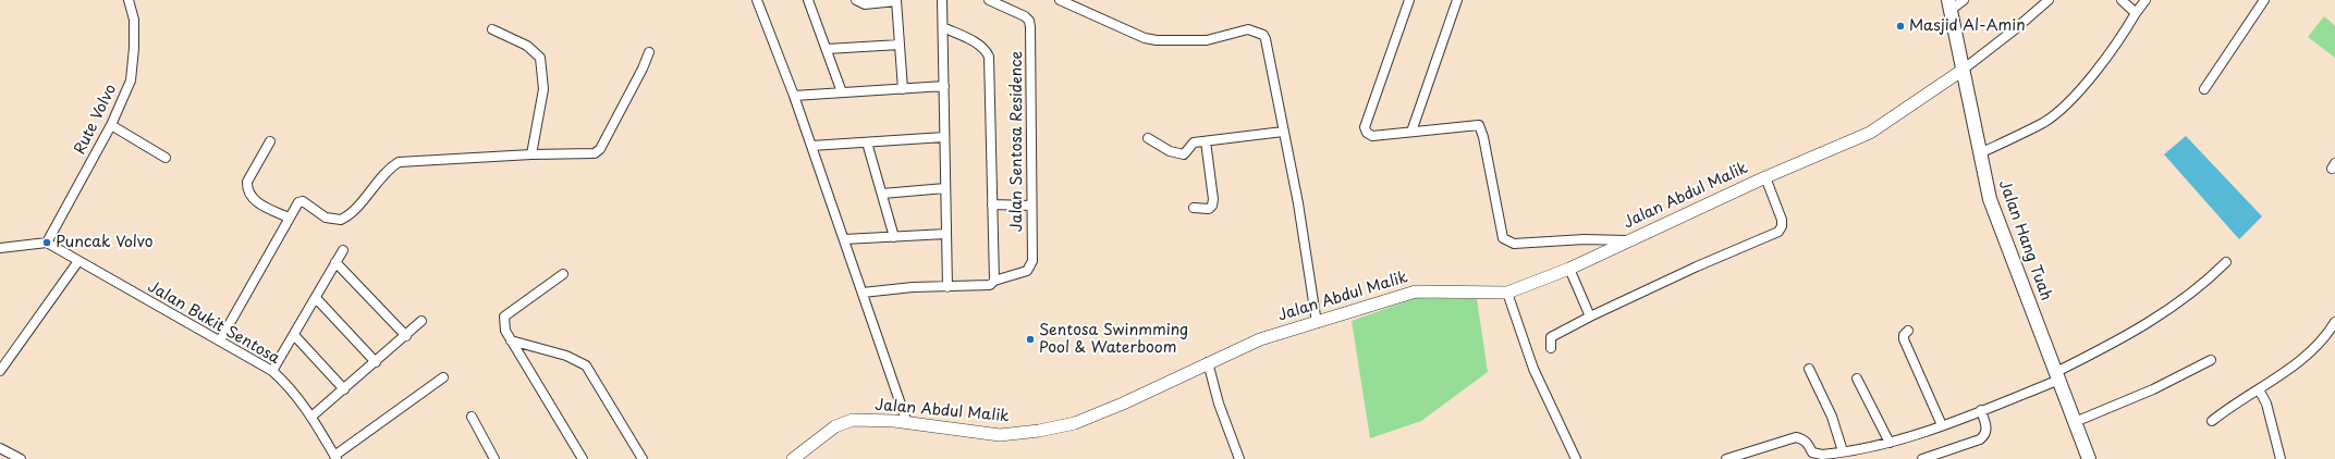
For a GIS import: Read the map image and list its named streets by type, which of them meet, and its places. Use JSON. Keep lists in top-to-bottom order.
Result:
{
  "streets": {
    "main road": ["Jalan Hang Tuah"],
    "street": [
      "Rute Volvo",
      "Jalan Sentosa Residence",
      "Jalan Abdul Malik",
      "Jalan Bukit Sentosa"
    ]
  },
  "crossings": [
    ["Rute Volvo", "Jalan Bukit Sentosa"],
    ["Jalan Abdul Malik", "Jalan Hang Tuah"]
  ],
  "places": ["Masjid Al-Amin", "Puncak Volvo", "Sentosa Swinmming Pool & Waterboom"]
}
